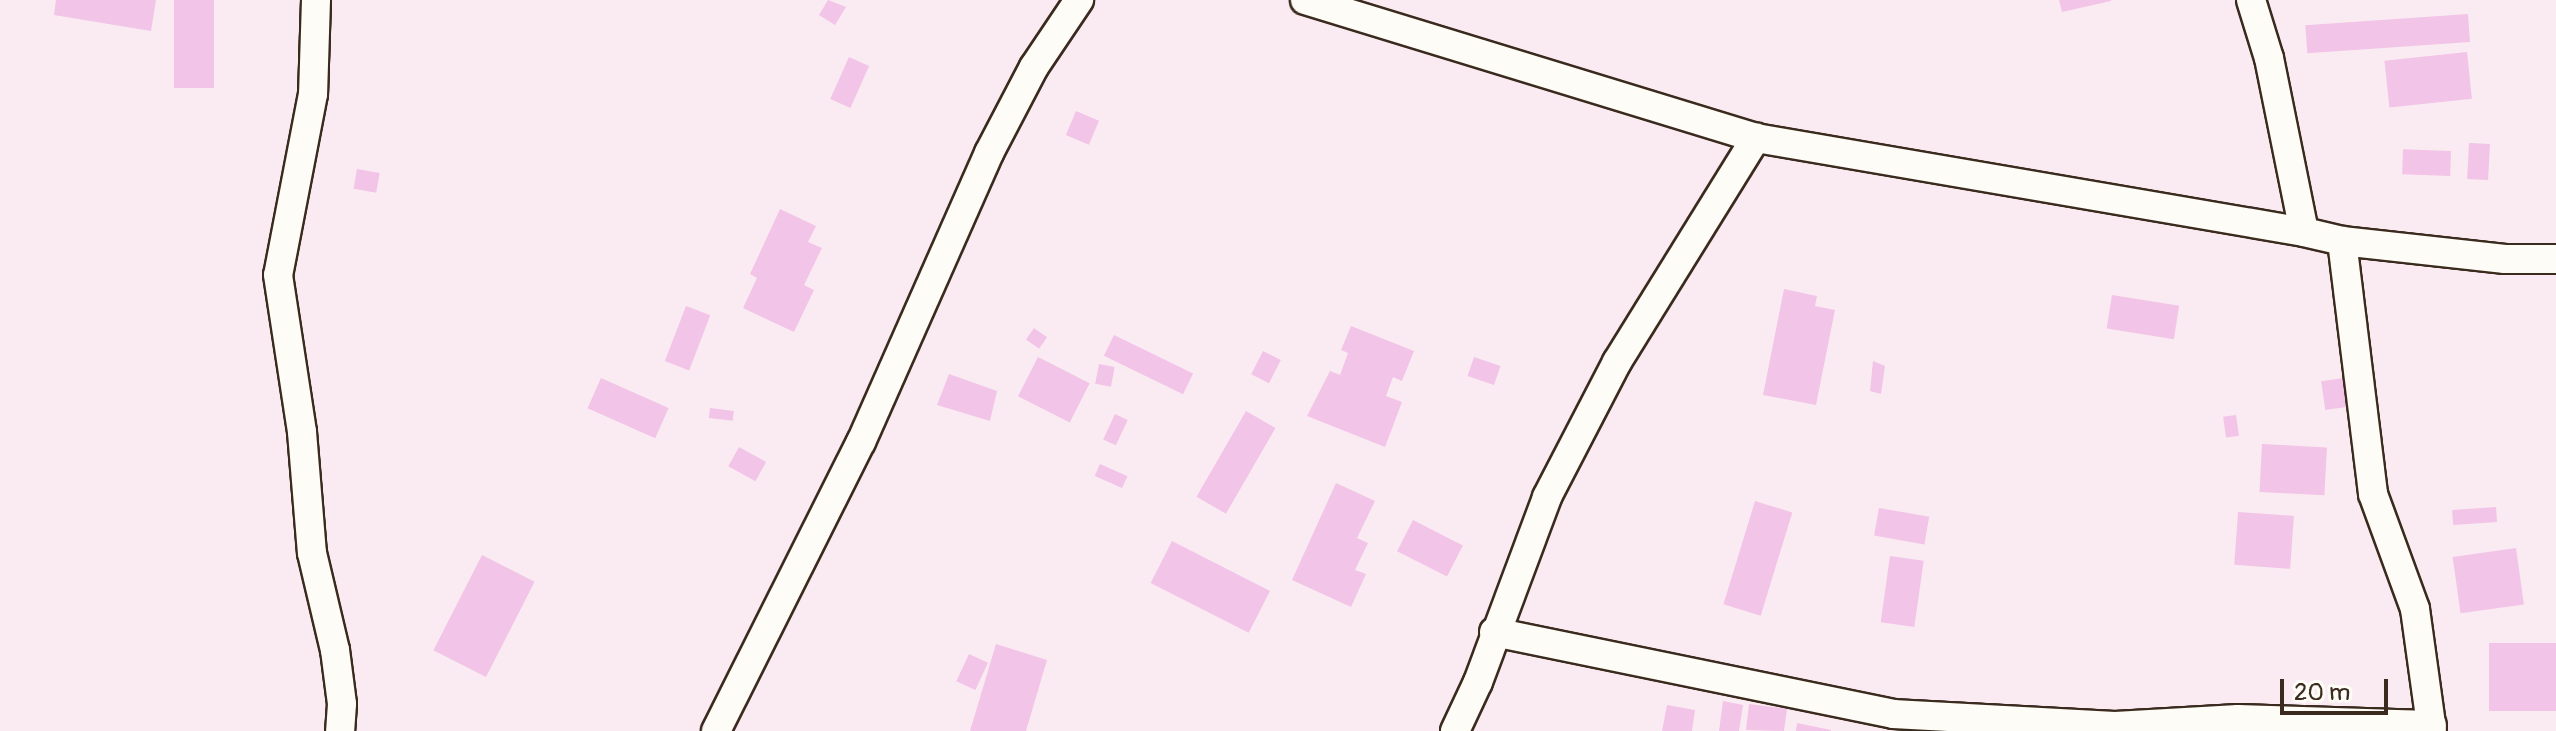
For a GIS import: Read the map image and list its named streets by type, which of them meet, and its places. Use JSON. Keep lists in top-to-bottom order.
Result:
{
  "scale_bar": "20 m"
}
